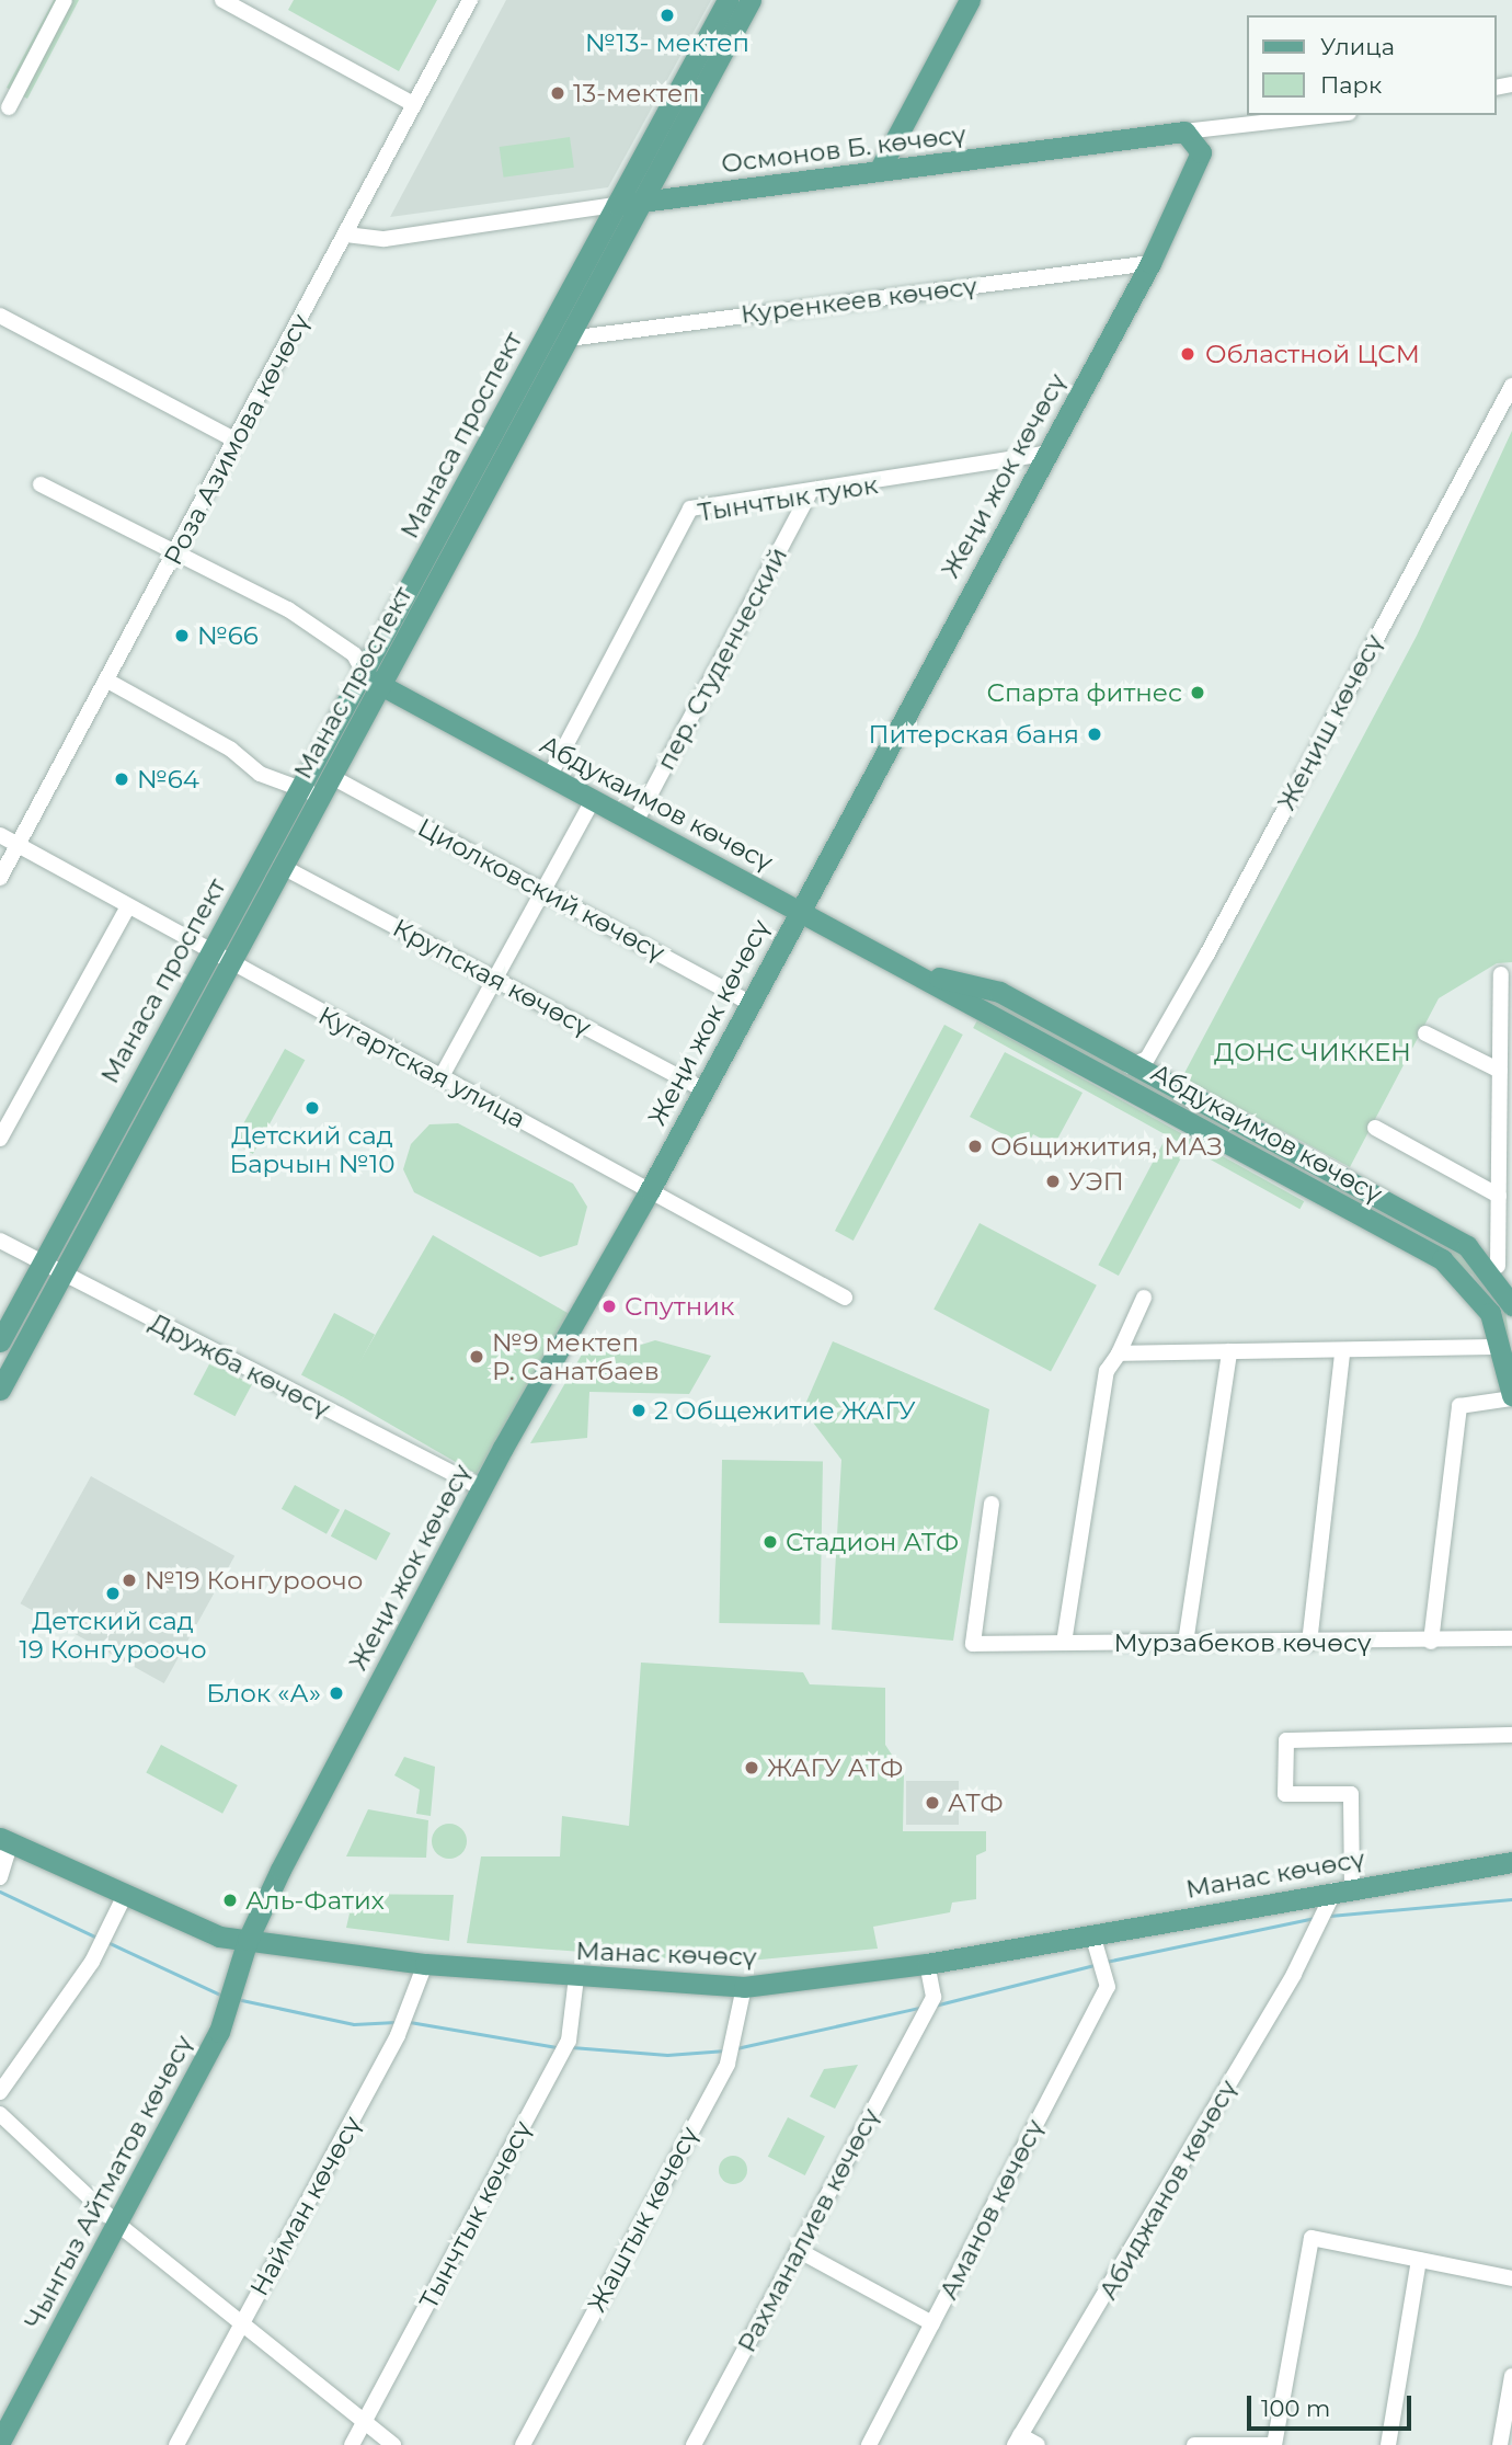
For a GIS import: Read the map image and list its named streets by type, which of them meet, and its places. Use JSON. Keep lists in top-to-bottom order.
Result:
{
  "streets": {
    "main road": [
      "Осмонов Б. көчөсү",
      "Манаса проспект",
      "Жеңи жок көчөсү",
      "Манас проспект",
      "Абдукаимов көчөсү",
      "Манас көчөсү",
      "Чынгыз Айтматов көчөсү"
    ],
    "street": [
      "Куренкеев көчөсү",
      "Роза Азимова көчөсү",
      "Тынчтык туюк",
      "пер. Студенческий",
      "Жеңиш көчөсү",
      "Циолковский көчөсү",
      "Крупская көчөсү",
      "Кугартская улица",
      "Дружба көчөсү",
      "Мурзабеков көчөсү",
      "Абиджанов көчөсү",
      "Найман көчөсү",
      "Аманов көчөсү",
      "Тынчтык көчөсү",
      "Жаштык көчөсү",
      "Рахманалиев көчөсү"
    ]
  },
  "crossings": [
    ["Осмонов Б. көчөсү", "Манаса проспект"],
    ["Осмонов Б. көчөсү", "Роза Азимова көчөсү"],
    ["Осмонов Б. көчөсү", "Жеңи жок көчөсү"],
    ["Осмонов Б. көчөсү", "Манас проспект"],
    ["Куренкеев көчөсү", "Жеңи жок көчөсү"],
    ["Куренкеев көчөсү", "Манас проспект"],
    ["Манаса проспект", "Манас проспект"],
    ["Манаса проспект", "Абдукаимов көчөсү"],
    ["Манаса проспект", "Циолковский көчөсү"],
    ["Манаса проспект", "Кугартская улица"],
    ["Манаса проспект", "Дружба көчөсү"],
    ["Роза Азимова көчөсү", "Циолковский көчөсү"],
    ["Роза Азимова көчөсү", "Кугартская улица"],
    ["Жеңи жок көчөсү", "Тынчтык туюк"],
    ["Жеңи жок көчөсү", "Абдукаимов көчөсү"],
    ["Жеңи жок көчөсү", "Циолковский көчөсү"],
    ["Жеңи жок көчөсү", "Крупская көчөсү"],
    ["Жеңи жок көчөсү", "Кугартская улица"],
    ["Жеңи жок көчөсү", "Дружба көчөсү"],
    ["Жеңи жок көчөсү", "Манас көчөсү"],
    ["Жеңи жок көчөсү", "Чынгыз Айтматов көчөсү"],
    ["Тынчтык туюк", "пер. Студенческий"],
    ["Тынчтык туюк", "Абдукаимов көчөсү"],
    ["пер. Студенческий", "Абдукаимов көчөсү"],
    ["Манас проспект", "Абдукаимов көчөсү"],
    ["Манас проспект", "Циолковский көчөсү"],
    ["Манас проспект", "Крупская көчөсү"],
    ["Манас проспект", "Кугартская улица"],
    ["Манас проспект", "Дружба көчөсү"],
    ["Жеңиш көчөсү", "Абдукаимов көчөсү"],
    ["Манас көчөсү", "Чынгыз Айтматов көчөсү"],
    ["Манас көчөсү", "Абиджанов көчөсү"],
    ["Манас көчөсү", "Найман көчөсү"],
    ["Манас көчөсү", "Аманов көчөсү"],
    ["Манас көчөсү", "Тынчтык көчөсү"],
    ["Манас көчөсү", "Жаштык көчөсү"],
    ["Манас көчөсү", "Рахманалиев көчөсү"]
  ],
  "parks": ["ДОНС ЧИККЕН"],
  "places": [
    "№13- мектеп",
    "13-мектеп",
    "Областной ЦСМ",
    "№66",
    "Спарта фитнес",
    "Питерская баня",
    "№64",
    "Детский сад Барчын №10",
    "Общижития, МАЗ",
    "УЭП",
    "Спутник",
    "№9 мектеп Р. Санатбаев",
    "2 Общежитие ЖАГУ",
    "Стадион АТФ",
    "№19 Конгуроочо",
    "Детский сад 19 Конгуроочо",
    "Блок «А»",
    "ЖАГУ АТФ",
    "АТФ",
    "Аль-Фатих"
  ],
  "legend": ["Улица", "Парк"],
  "scale_bar": "100 m"
}
